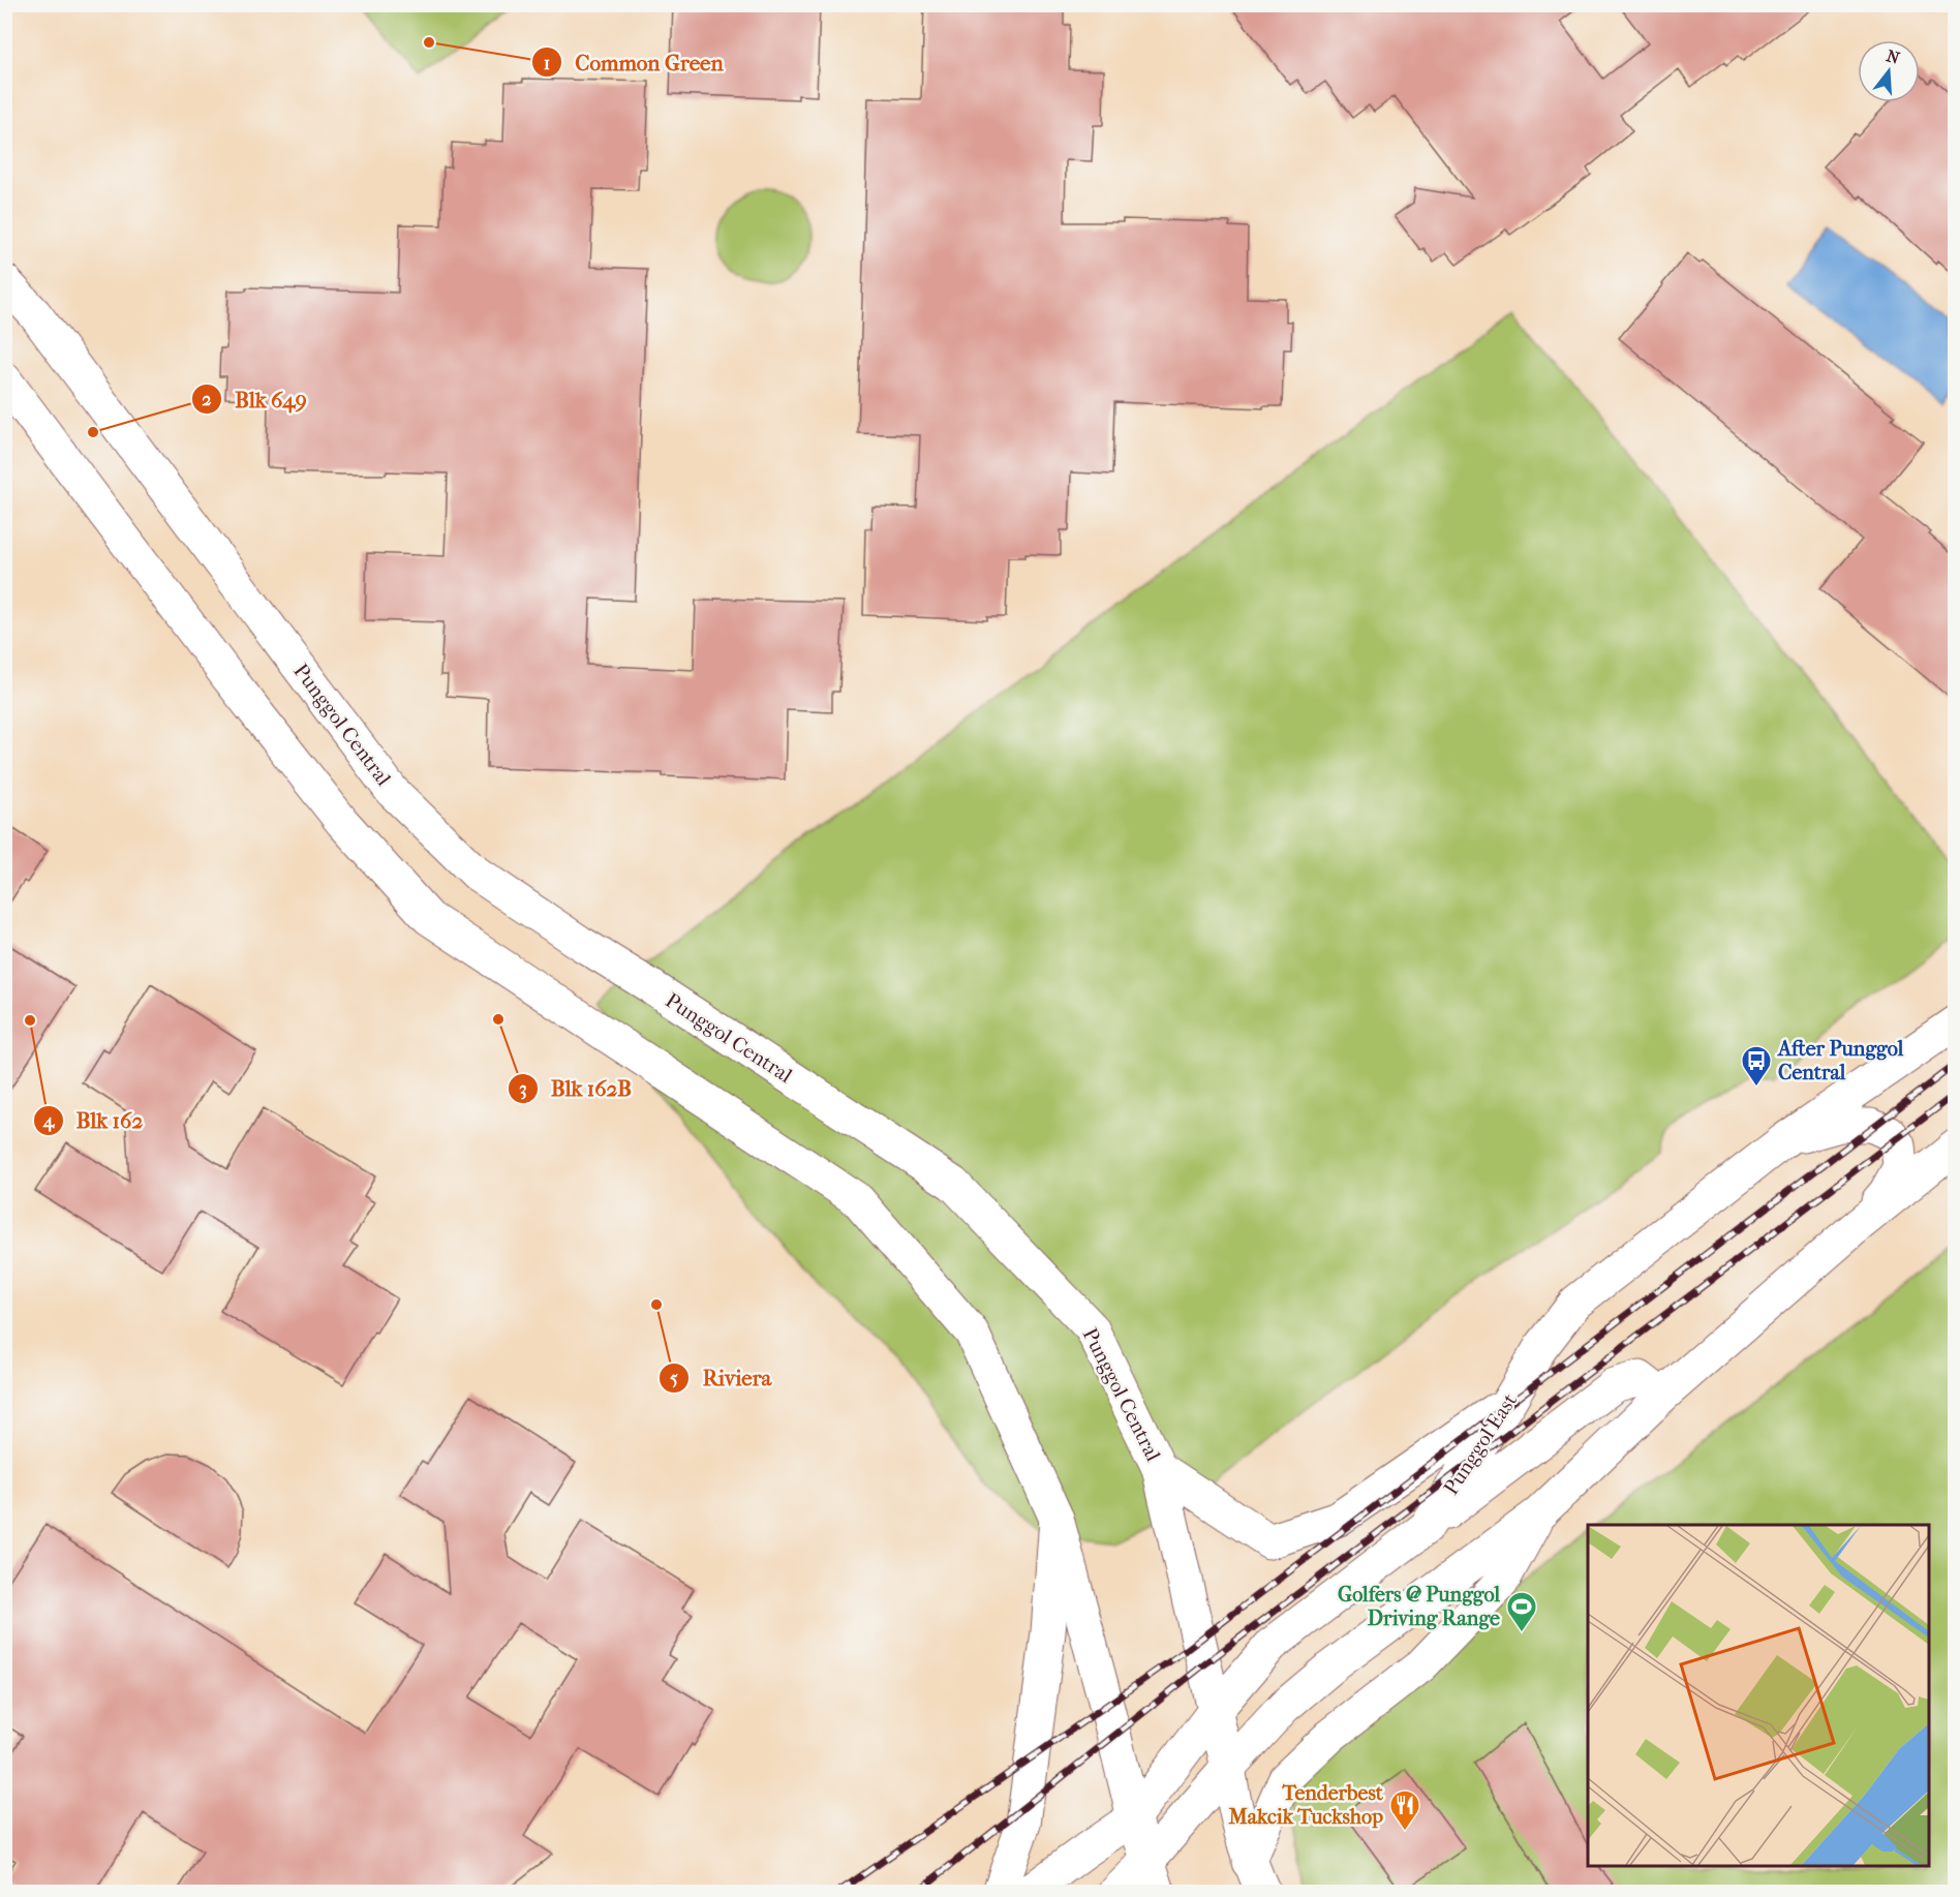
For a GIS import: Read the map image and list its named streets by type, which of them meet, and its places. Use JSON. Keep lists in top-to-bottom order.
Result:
{
  "streets": {
    "main road": ["Punggol Central", "Punggol East"]
  },
  "crossings": [
    ["Punggol Central", "Punggol East"]
  ],
  "places": {
    "other": [
      "Common Green",
      "Blk 649",
      "Blk 162B",
      "Blk 162",
      "Riviera"
    ],
    "bus stop": ["After Punggol Central"],
    "sports": ["Golfers @ Punggol Driving Range"],
    "restaurant": ["Tenderbest Makcik Tuckshop"]
  },
  "north": "top"
}
